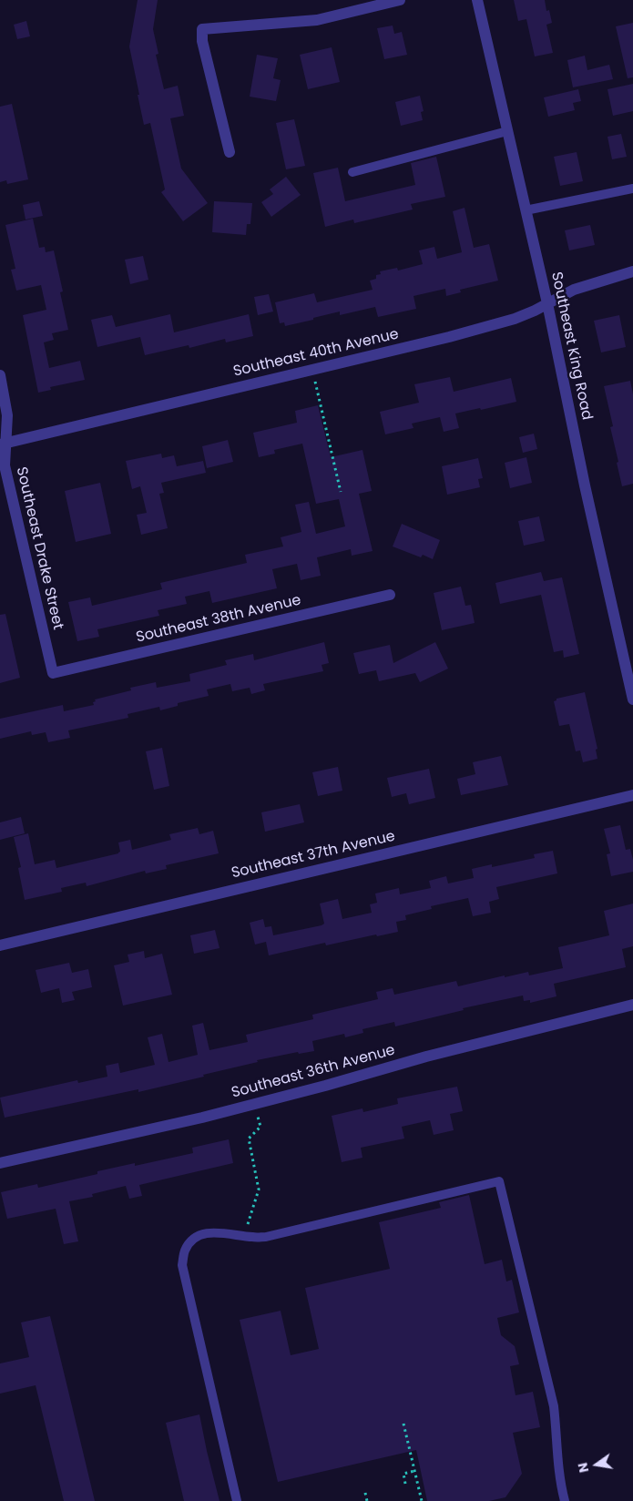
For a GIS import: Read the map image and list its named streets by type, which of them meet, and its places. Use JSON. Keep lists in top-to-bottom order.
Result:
{
  "streets": {
    "street": [
      "Southeast King Road",
      "Southeast 40th Avenue",
      "Southeast Drake Street",
      "Southeast 38th Avenue",
      "Southeast 37th Avenue",
      "Southeast 36th Avenue"
    ]
  },
  "crossings": [
    ["Southeast King Road", "Southeast 40th Avenue"],
    ["Southeast 40th Avenue", "Southeast Drake Street"],
    ["Southeast Drake Street", "Southeast 38th Avenue"]
  ],
  "north": "left"
}
